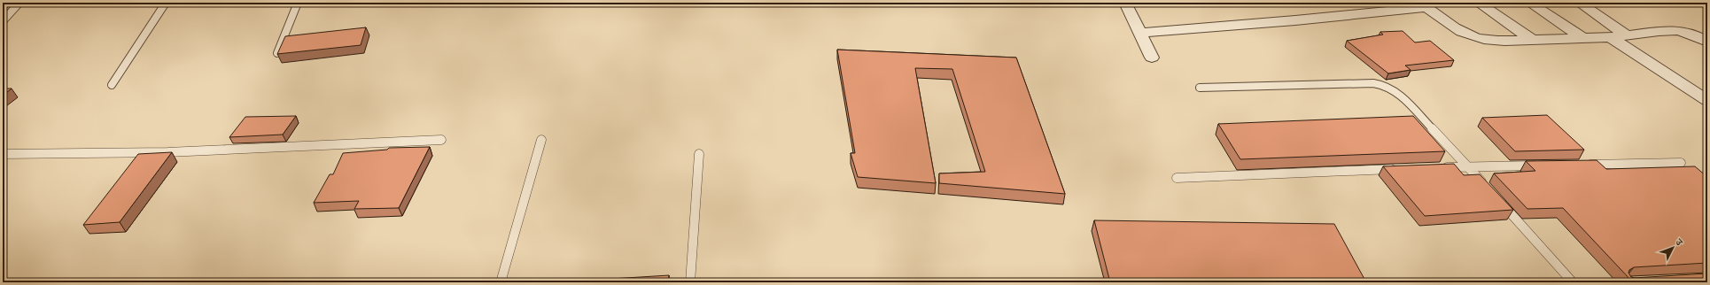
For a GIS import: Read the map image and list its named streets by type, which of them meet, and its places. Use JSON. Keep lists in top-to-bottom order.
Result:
{
  "north": "top right"
}
